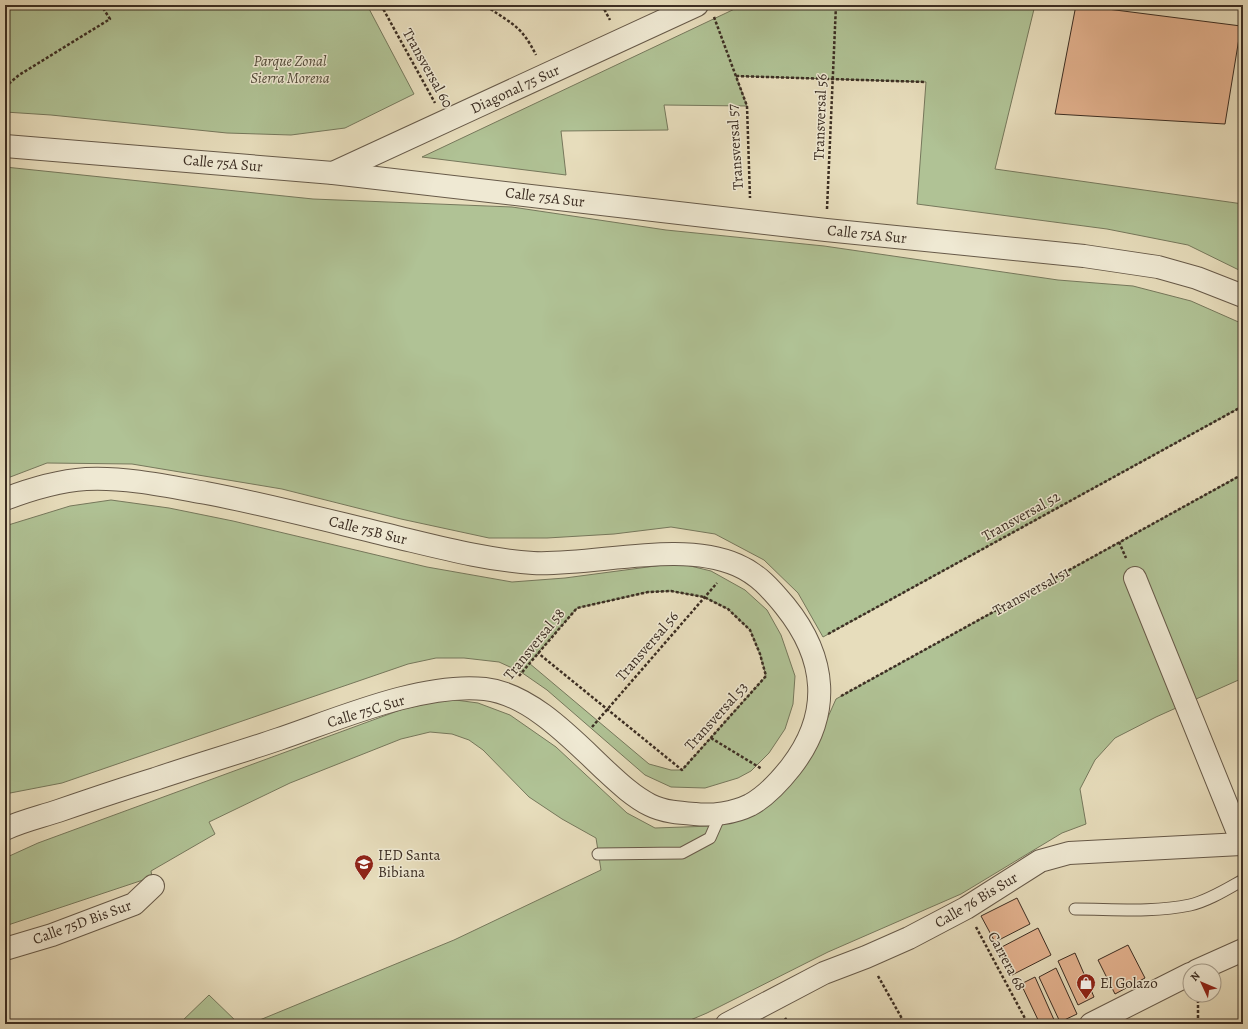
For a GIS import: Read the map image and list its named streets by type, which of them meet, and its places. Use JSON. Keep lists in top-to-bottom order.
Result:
{
  "streets": {
    "street": [
      "Diagonal 75 Sur",
      "Calle 75A Sur",
      "Calle 75B Sur",
      "Calle 75C Sur",
      "Calle 76 Bis Sur",
      "Calle 75D Bis Sur"
    ],
    "path": [
      "Transversal 60",
      "Transversal 56",
      "Transversal 57",
      "Transversal 52",
      "Transversal 51",
      "Transversal 58",
      "Transversal 53",
      "Carrera 68"
    ]
  },
  "crossings": [
    ["Transversal 60", "Diagonal 75 Sur"],
    ["Diagonal 75 Sur", "Transversal 57"],
    ["Diagonal 75 Sur", "Calle 75A Sur"],
    ["Transversal 56", "Calle 75A Sur"],
    ["Transversal 56", "Calle 75B Sur"],
    ["Transversal 56", "Transversal 58"],
    ["Transversal 56", "Calle 75C Sur"],
    ["Transversal 56", "Transversal 53"],
    ["Transversal 57", "Calle 75A Sur"],
    ["Transversal 58", "Calle 75C Sur"],
    ["Transversal 58", "Transversal 53"],
    ["Calle 76 Bis Sur", "Carrera 68"]
  ],
  "parks": ["Parque Zonal Sierra Morena"],
  "places": {
    "school or university": ["IED Santa Bibiana"],
    "shop": ["El Golazo"]
  },
  "north": "top left"
}
